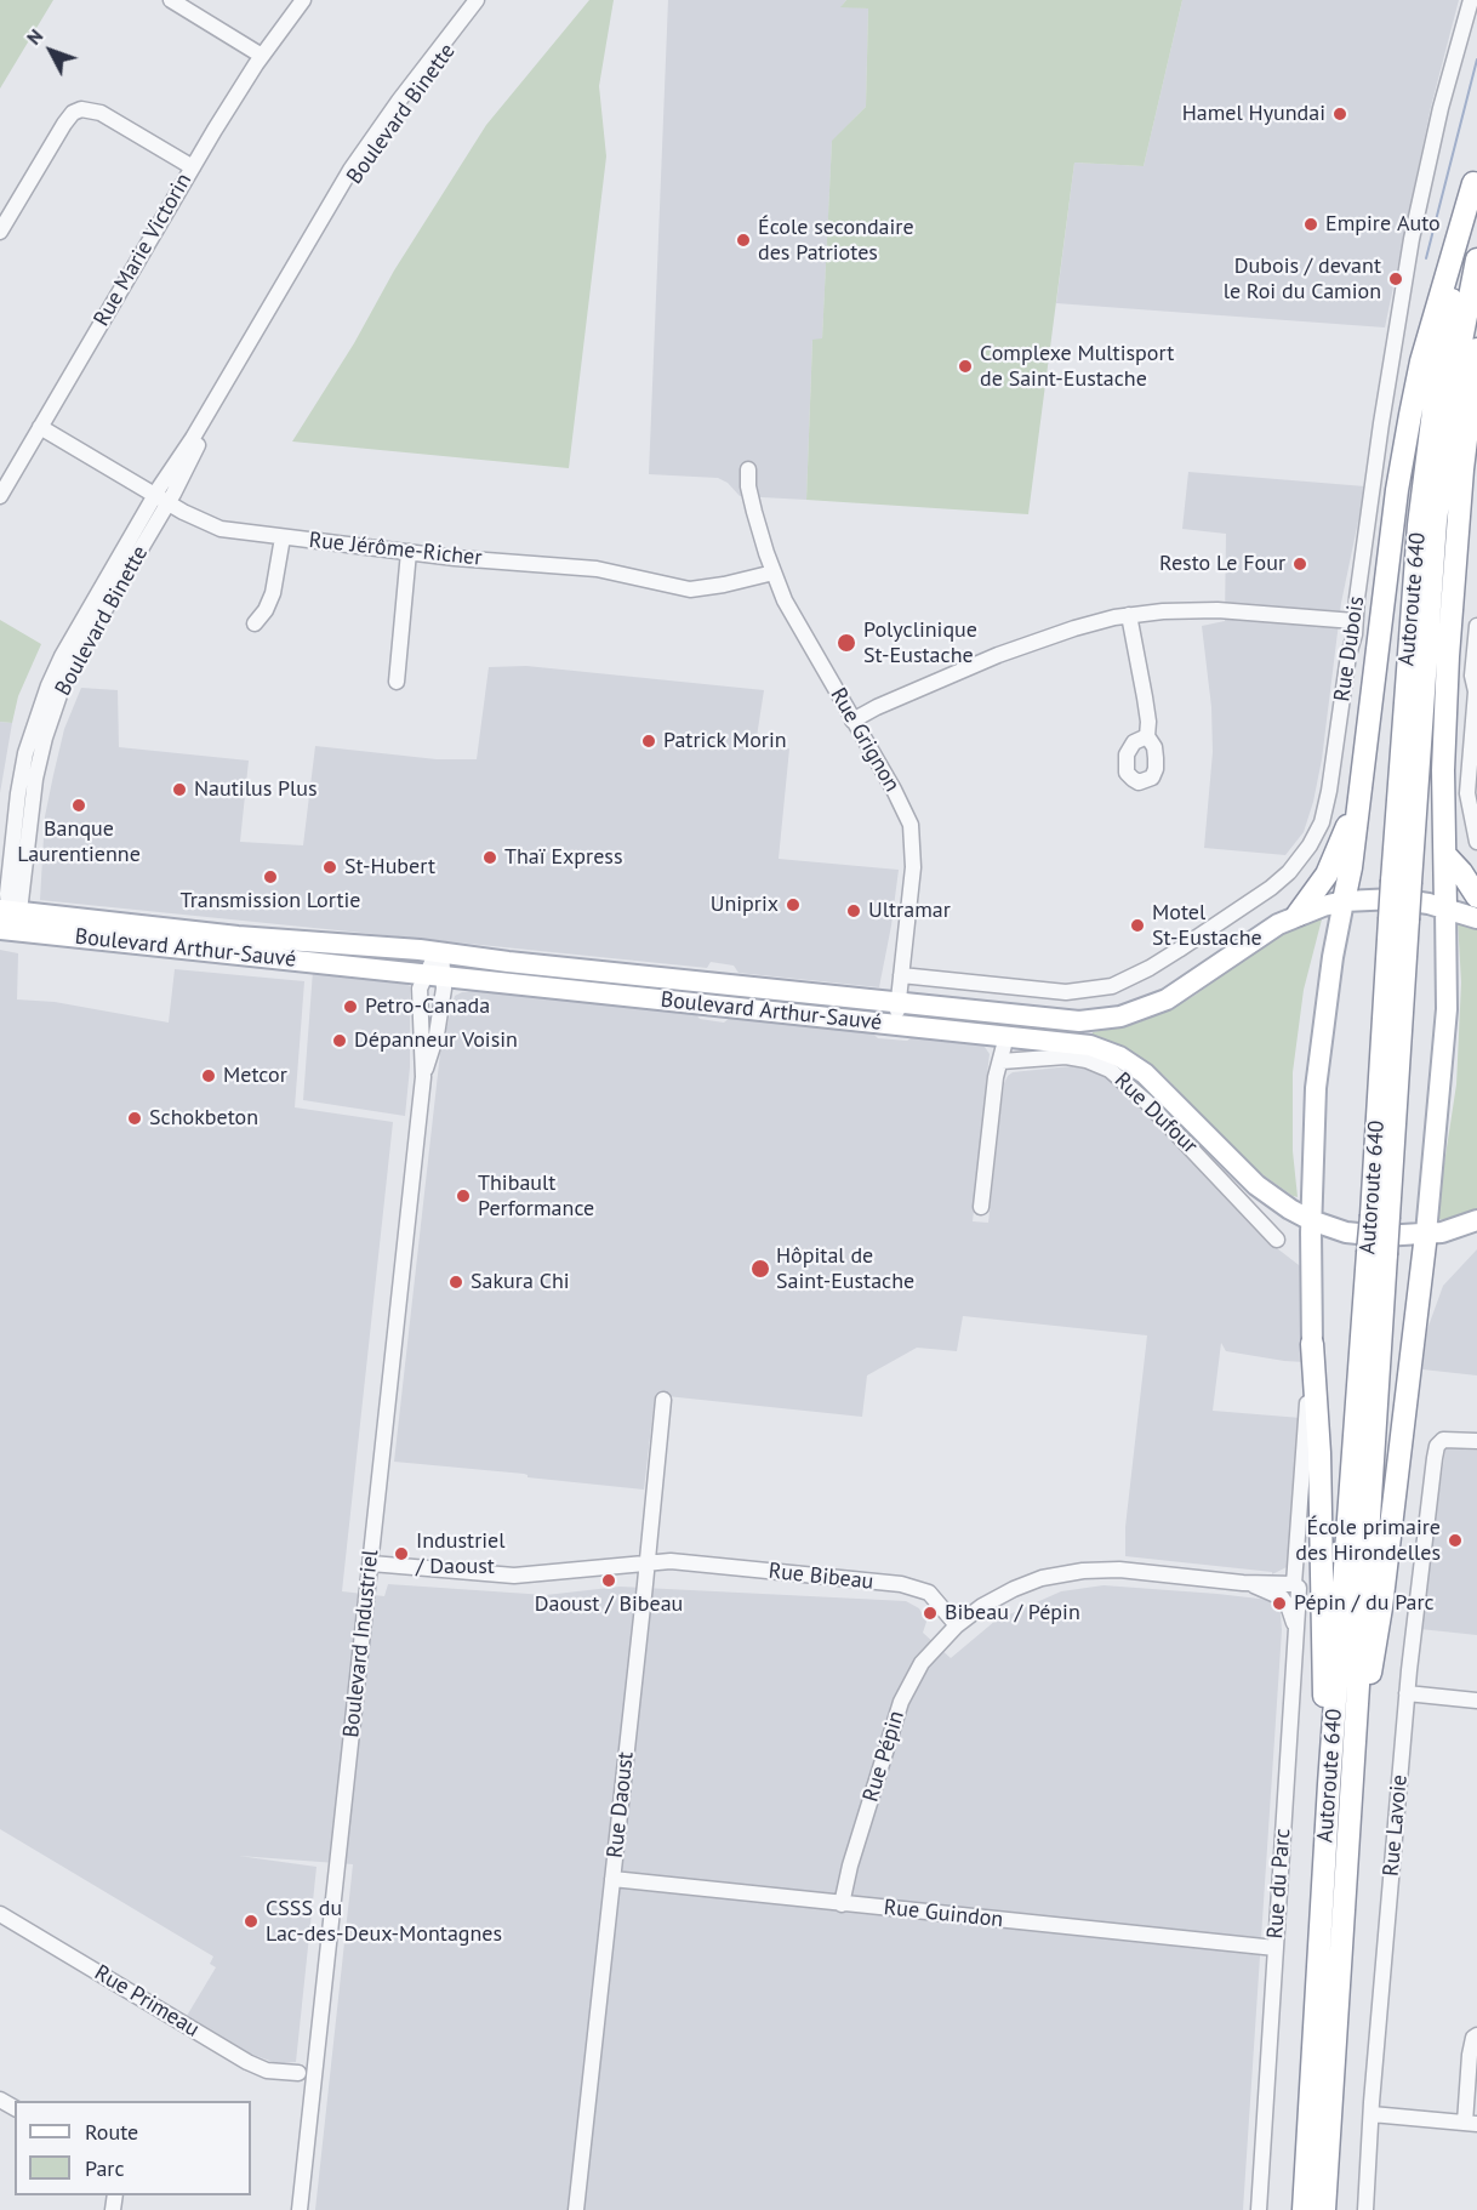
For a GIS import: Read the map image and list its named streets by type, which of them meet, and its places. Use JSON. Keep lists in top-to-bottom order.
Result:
{
  "streets": {
    "highway": ["Autoroute 640"],
    "main road": ["Boulevard Arthur-Sauvé"],
    "street": [
      "Boulevard Binette",
      "Rue Marie Victorin",
      "Rue Jérôme-Richer",
      "Rue Dubois",
      "Rue Grignon",
      "Rue Dufour",
      "Rue Bibeau",
      "Boulevard Industriel",
      "Rue Pépin",
      "Rue Daoust",
      "Rue Lavoie",
      "Rue du Parc",
      "Rue Guindon",
      "Rue Primeau"
    ]
  },
  "crossings": [
    ["Boulevard Binette", "Rue Jérôme-Richer"],
    ["Boulevard Binette", "Boulevard Arthur-Sauvé"],
    ["Rue Marie Victorin", "Rue Jérôme-Richer"],
    ["Rue Jérôme-Richer", "Rue Grignon"],
    ["Rue Dubois", "Rue Grignon"],
    ["Rue Grignon", "Boulevard Arthur-Sauvé"],
    ["Boulevard Arthur-Sauvé", "Boulevard Industriel"],
    ["Rue Bibeau", "Boulevard Industriel"],
    ["Rue Bibeau", "Rue Pépin"],
    ["Rue Bibeau", "Rue Daoust"],
    ["Rue Pépin", "Rue Guindon"],
    ["Rue Daoust", "Rue Guindon"],
    ["Rue du Parc", "Rue Guindon"]
  ],
  "places": [
    "Hamel Hyundai",
    "Empire Auto",
    "École secondaire des Patriotes",
    "Dubois / devant le Roi du Camion",
    "Complexe Multisport de Saint-Eustache",
    "Resto Le Four",
    "Polyclinique St-Eustache",
    "Patrick Morin",
    "Nautilus Plus",
    "Banque Laurentienne",
    "Thaï Express",
    "St-Hubert",
    "Transmission Lortie",
    "Uniprix",
    "Ultramar",
    "Motel St-Eustache",
    "Petro-Canada",
    "Dépanneur Voisin",
    "Metcor",
    "Schokbeton",
    "Thibault Performance",
    "Hôpital de Saint-Eustache",
    "Sakura Chi",
    "École primaire des Hirondelles",
    "Industriel / Daoust",
    "Daoust / Bibeau",
    "Pépin / du Parc",
    "Bibeau / Pépin",
    "CSSS du Lac-des-Deux-Montagnes"
  ],
  "legend": ["Route", "Parc"],
  "north": "top left"
}
